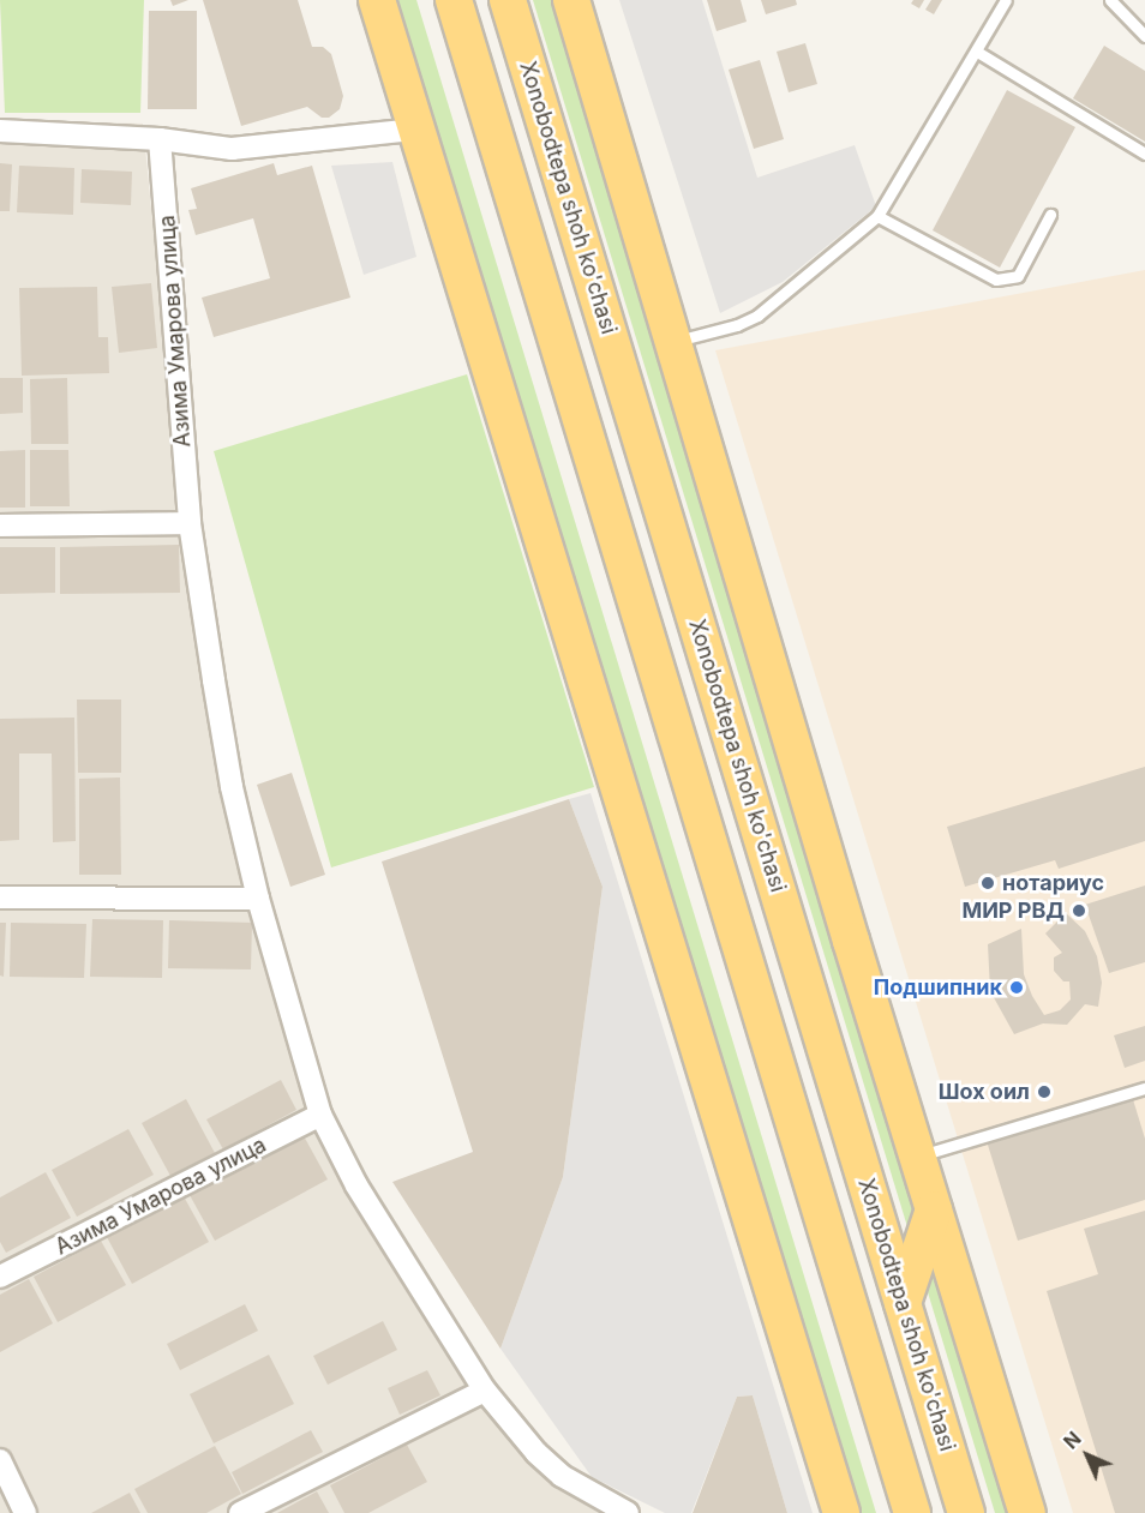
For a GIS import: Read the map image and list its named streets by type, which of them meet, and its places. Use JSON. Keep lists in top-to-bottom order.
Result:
{
  "streets": {
    "highway": ["Xonobodtepa shoh ko'chasi"],
    "street": ["Азима Умарова улица"]
  },
  "places": [
    "нотариус",
    "МИР РВД",
    "Подшипник",
    "Шох оил"
  ],
  "north": "top left"
}
